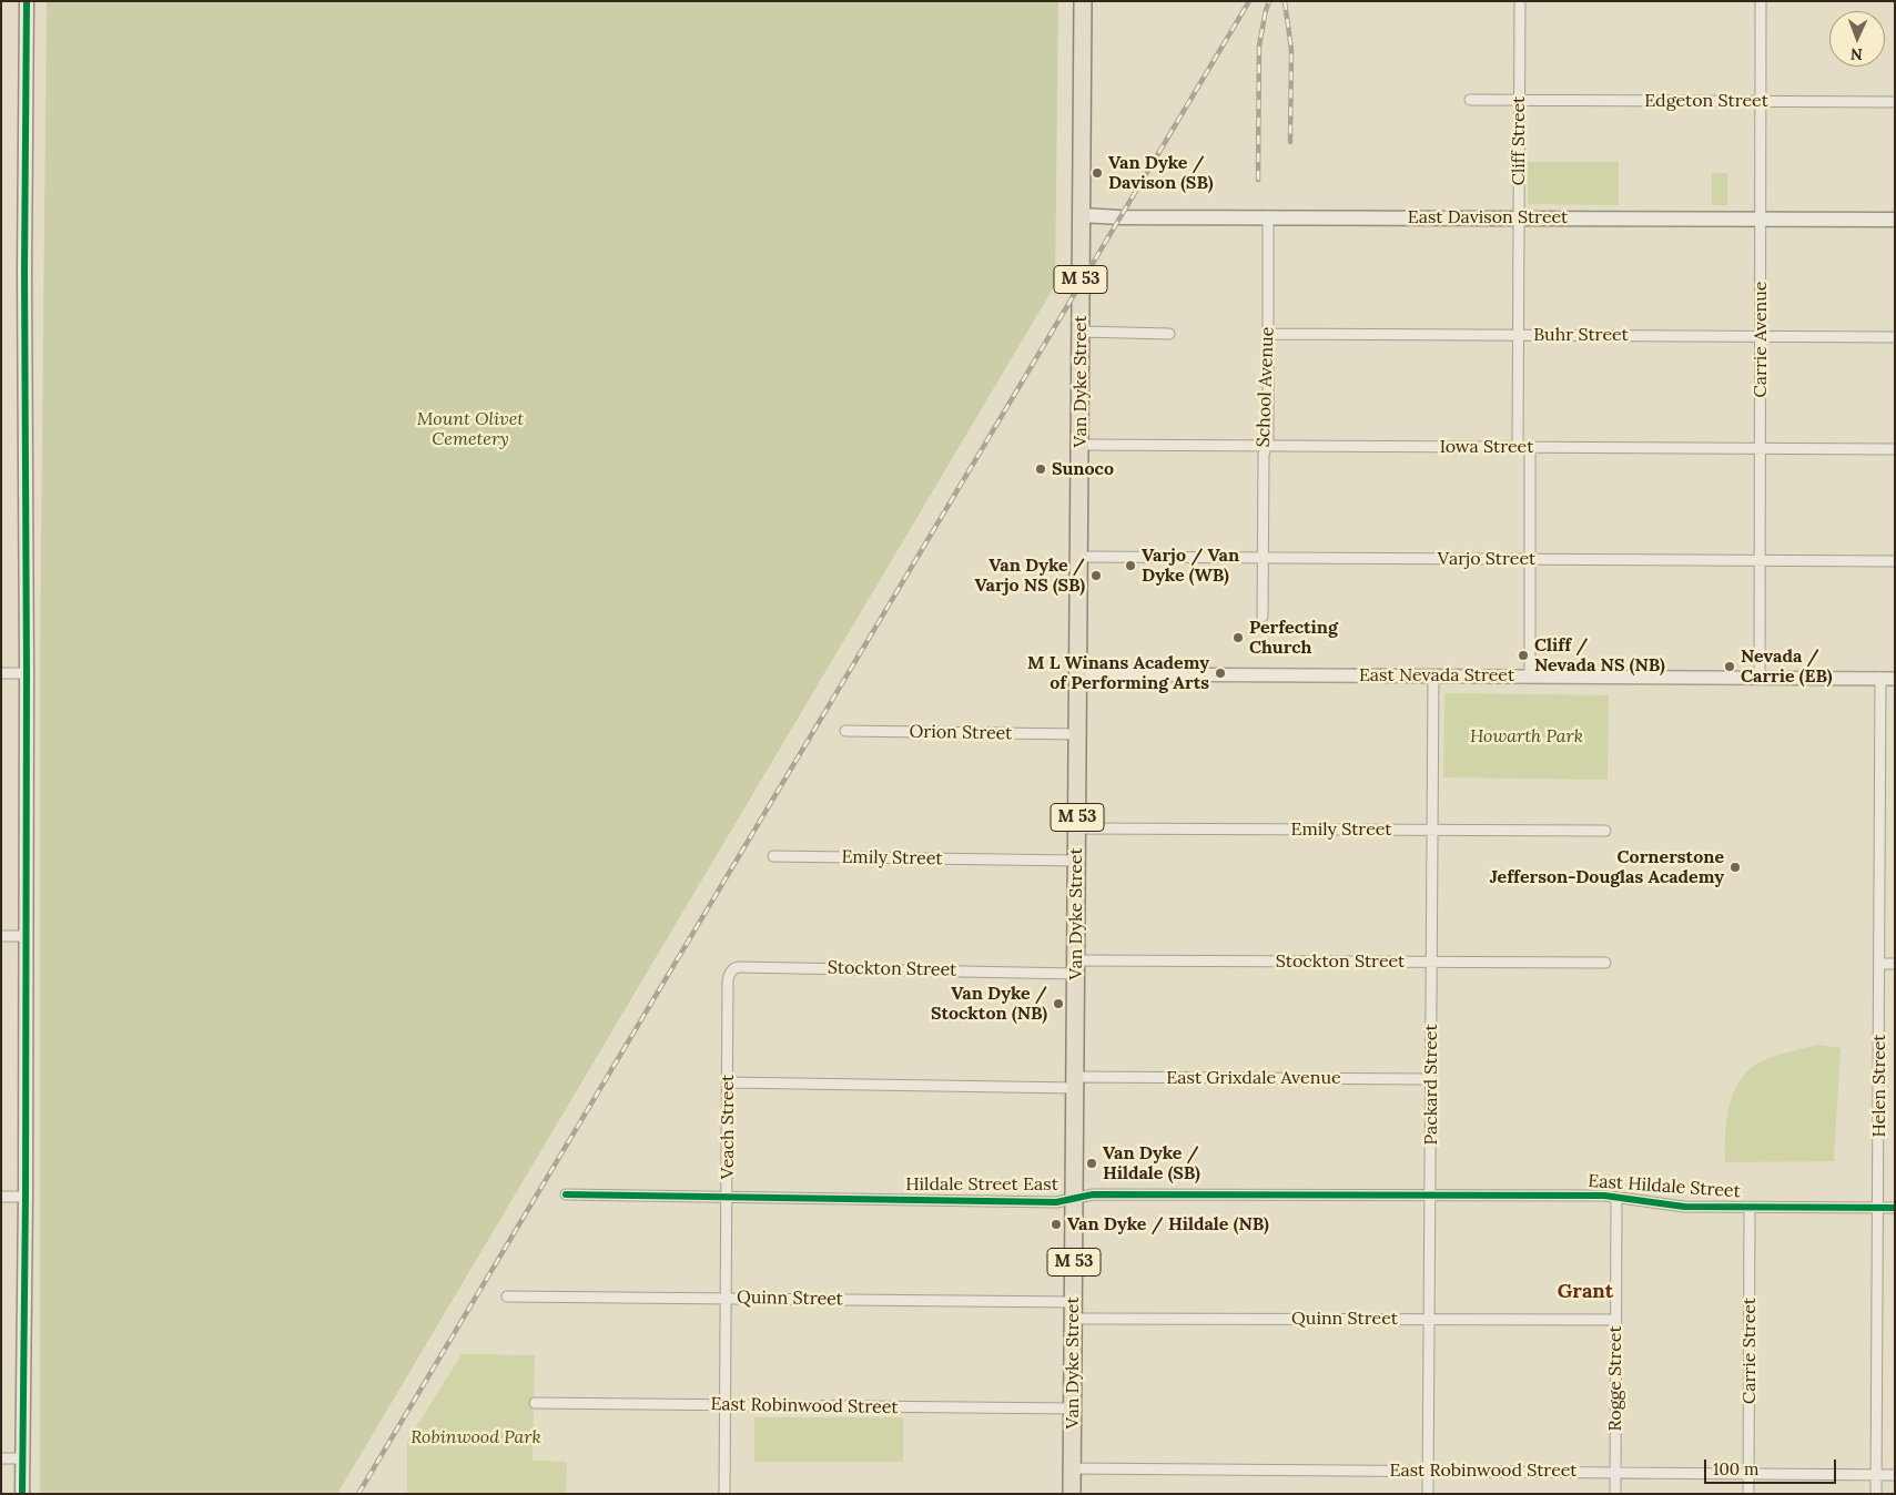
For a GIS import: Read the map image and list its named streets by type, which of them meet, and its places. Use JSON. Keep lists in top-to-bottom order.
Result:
{
  "streets": {
    "main road": ["East Davison Street", "M 53", "Van Dyke Street"],
    "street": [
      "Edgeton Street",
      "Cliff Street",
      "Buhr Street",
      "Carrie Avenue",
      "School Avenue",
      "Iowa Street",
      "Varjo Street",
      "East Nevada Street",
      "Orion Street",
      "Emily Street",
      "Stockton Street",
      "East Grixdale Avenue",
      "Packard Street",
      "Helen Street",
      "Veach Street",
      "Hildale Street East",
      "East Hildale Street",
      "Quinn Street",
      "Carrie Street",
      "Rogge Street",
      "East Robinwood Street"
    ]
  },
  "crossings": [
    ["Edgeton Street", "Cliff Street"],
    ["Edgeton Street", "Carrie Avenue"],
    ["Cliff Street", "East Davison Street"],
    ["Cliff Street", "Buhr Street"],
    ["Cliff Street", "Iowa Street"],
    ["East Davison Street", "Carrie Avenue"],
    ["East Davison Street", "Van Dyke Street"],
    ["East Davison Street", "School Avenue"],
    ["Buhr Street", "Carrie Avenue"],
    ["Buhr Street", "School Avenue"],
    ["Carrie Avenue", "Iowa Street"],
    ["Carrie Avenue", "Varjo Street"],
    ["Carrie Avenue", "East Nevada Street"],
    ["Van Dyke Street", "Iowa Street"],
    ["Van Dyke Street", "Varjo Street"],
    ["Van Dyke Street", "East Nevada Street"],
    ["Van Dyke Street", "Orion Street"],
    ["Van Dyke Street", "Emily Street"],
    ["Van Dyke Street", "Stockton Street"],
    ["Van Dyke Street", "East Grixdale Avenue"],
    ["Van Dyke Street", "Hildale Street East"],
    ["Van Dyke Street", "Quinn Street"],
    ["Van Dyke Street", "East Robinwood Street"],
    ["School Avenue", "Iowa Street"],
    ["School Avenue", "Varjo Street"],
    ["East Nevada Street", "Packard Street"],
    ["East Nevada Street", "Helen Street"],
    ["Emily Street", "Packard Street"],
    ["Stockton Street", "Packard Street"],
    ["Stockton Street", "Veach Street"],
    ["East Grixdale Avenue", "Packard Street"],
    ["East Grixdale Avenue", "Veach Street"],
    ["Packard Street", "Hildale Street East"],
    ["Packard Street", "East Hildale Street"],
    ["Packard Street", "Quinn Street"],
    ["Packard Street", "East Robinwood Street"],
    ["Helen Street", "East Hildale Street"],
    ["Helen Street", "East Robinwood Street"],
    ["Veach Street", "Hildale Street East"],
    ["Veach Street", "Quinn Street"],
    ["Veach Street", "East Robinwood Street"],
    ["Hildale Street East", "East Hildale Street"],
    ["East Hildale Street", "Carrie Street"],
    ["East Hildale Street", "Rogge Street"],
    ["Quinn Street", "Rogge Street"],
    ["Carrie Street", "East Robinwood Street"],
    ["Rogge Street", "East Robinwood Street"]
  ],
  "districts": ["Grant"],
  "parks": ["Mount Olivet Cemetery", "Howarth Park", "Robinwood Park"],
  "places": [
    "Van Dyke / Davison (SB)",
    "Sunoco",
    "Varjo / Van Dyke (WB)",
    "Van Dyke / Varjo NS (SB)",
    "Perfecting Church",
    "Cliff / Nevada NS (NB)",
    "Nevada / Carrie (EB)",
    "M L Winans Academy of Performing Arts",
    "Cornerstone Jefferson-Douglas Academy",
    "Van Dyke / Stockton (NB)",
    "Van Dyke / Hildale (SB)",
    "Van Dyke / Hildale (NB)"
  ],
  "scale_bar": "100 m",
  "north": "bottom"
}
